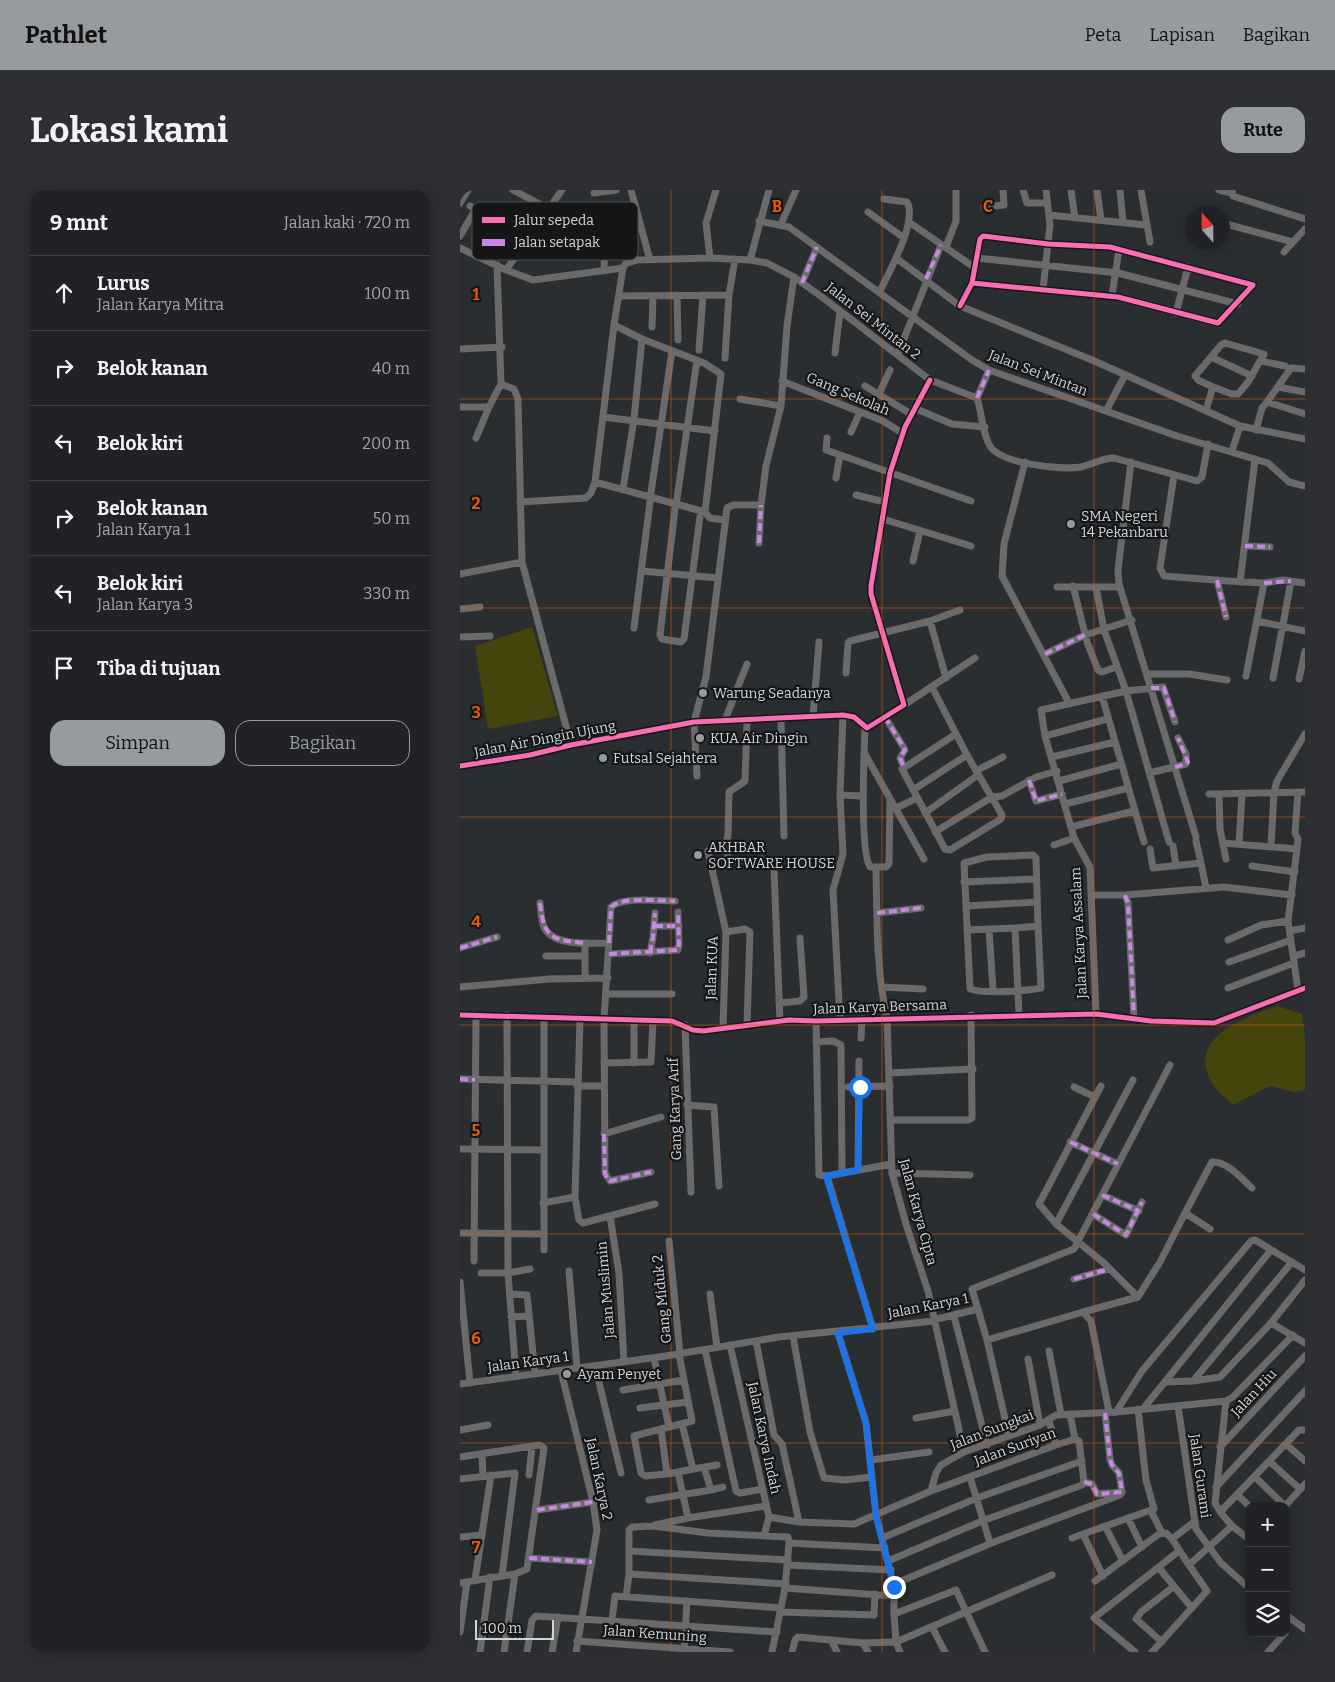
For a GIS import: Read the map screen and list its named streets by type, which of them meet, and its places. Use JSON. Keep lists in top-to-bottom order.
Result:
{
  "streets": {
    "street": [
      "Jalan Sei Mintan 2",
      "Jalan Sei Mintan",
      "Gang Sekolah",
      "Jalan Air Dingin Ujung",
      "Jalan Karya Assalam",
      "Jalan KUA",
      "Jalan Karya Bersama",
      "Gang Karya Arif",
      "Jalan Karya Cipta",
      "Jalan Muslimin",
      "Gang Miduk 2",
      "Jalan Karya 1",
      "Jalan Hiu",
      "Jalan Sungkai",
      "Jalan Karya Indah",
      "Jalan Suriyan",
      "Jalan Gurami",
      "Jalan Karya 2",
      "Jalan Kemuning"
    ]
  },
  "crossings": [
    ["Jalan Karya Assalam", "Jalan Karya Bersama"],
    ["Jalan KUA", "Jalan Karya Bersama"],
    ["Jalan Karya Bersama", "Gang Karya Arif"],
    ["Jalan Karya Bersama", "Jalan Karya Cipta"],
    ["Jalan Karya Cipta", "Jalan Karya 1"],
    ["Jalan Karya Cipta", "Jalan Sungkai"],
    ["Jalan Muslimin", "Jalan Karya 1"],
    ["Gang Miduk 2", "Jalan Karya 1"],
    ["Jalan Karya 1", "Jalan Sungkai"],
    ["Jalan Karya 1", "Jalan Karya Indah"],
    ["Jalan Karya 1", "Jalan Karya 2"],
    ["Jalan Sungkai", "Jalan Suriyan"],
    ["Jalan Karya Indah", "Jalan Suriyan"],
    ["Jalan Karya 2", "Jalan Kemuning"]
  ],
  "places": [
    "SMA Negeri 14 Pekanbaru",
    "Warung Seadanya",
    "KUA Air Dingin",
    "Futsal Sejahtera",
    "AKHBAR SOFTWARE HOUSE",
    "Ayam Penyet"
  ],
  "legend": ["Jalur sepeda", "Jalan setapak"],
  "scale_bar": "100 m",
  "north": "top",
  "page": {
    "header": "Pathlet",
    "nav": ["Peta", "Lapisan", "Bagikan"],
    "buttons": [
      "Rute",
      ["Simpan", "Bagikan"]
    ],
    "title": "Lokasi kami",
    "heading": ["9 mnt", "Jalan kaki · 720 m"],
    "list": [
      ["Lurus", "Jalan Karya Mitra", "100 m"],
      ["Belok kanan", "40 m"],
      ["Belok kiri", "200 m"],
      ["Belok kanan", "Jalan Karya 1", "50 m"],
      ["Belok kiri", "Jalan Karya 3", "330 m"],
      "Tiba di tujuan"
    ],
    "map_buttons": ["+", "−"],
    "scale": "100 m"
  },
  "grid": {
    "columns": ["B", "C"],
    "rows": [
      "1",
      "2",
      "3",
      "4",
      "5",
      "6",
      "7"
    ]
  }
}
